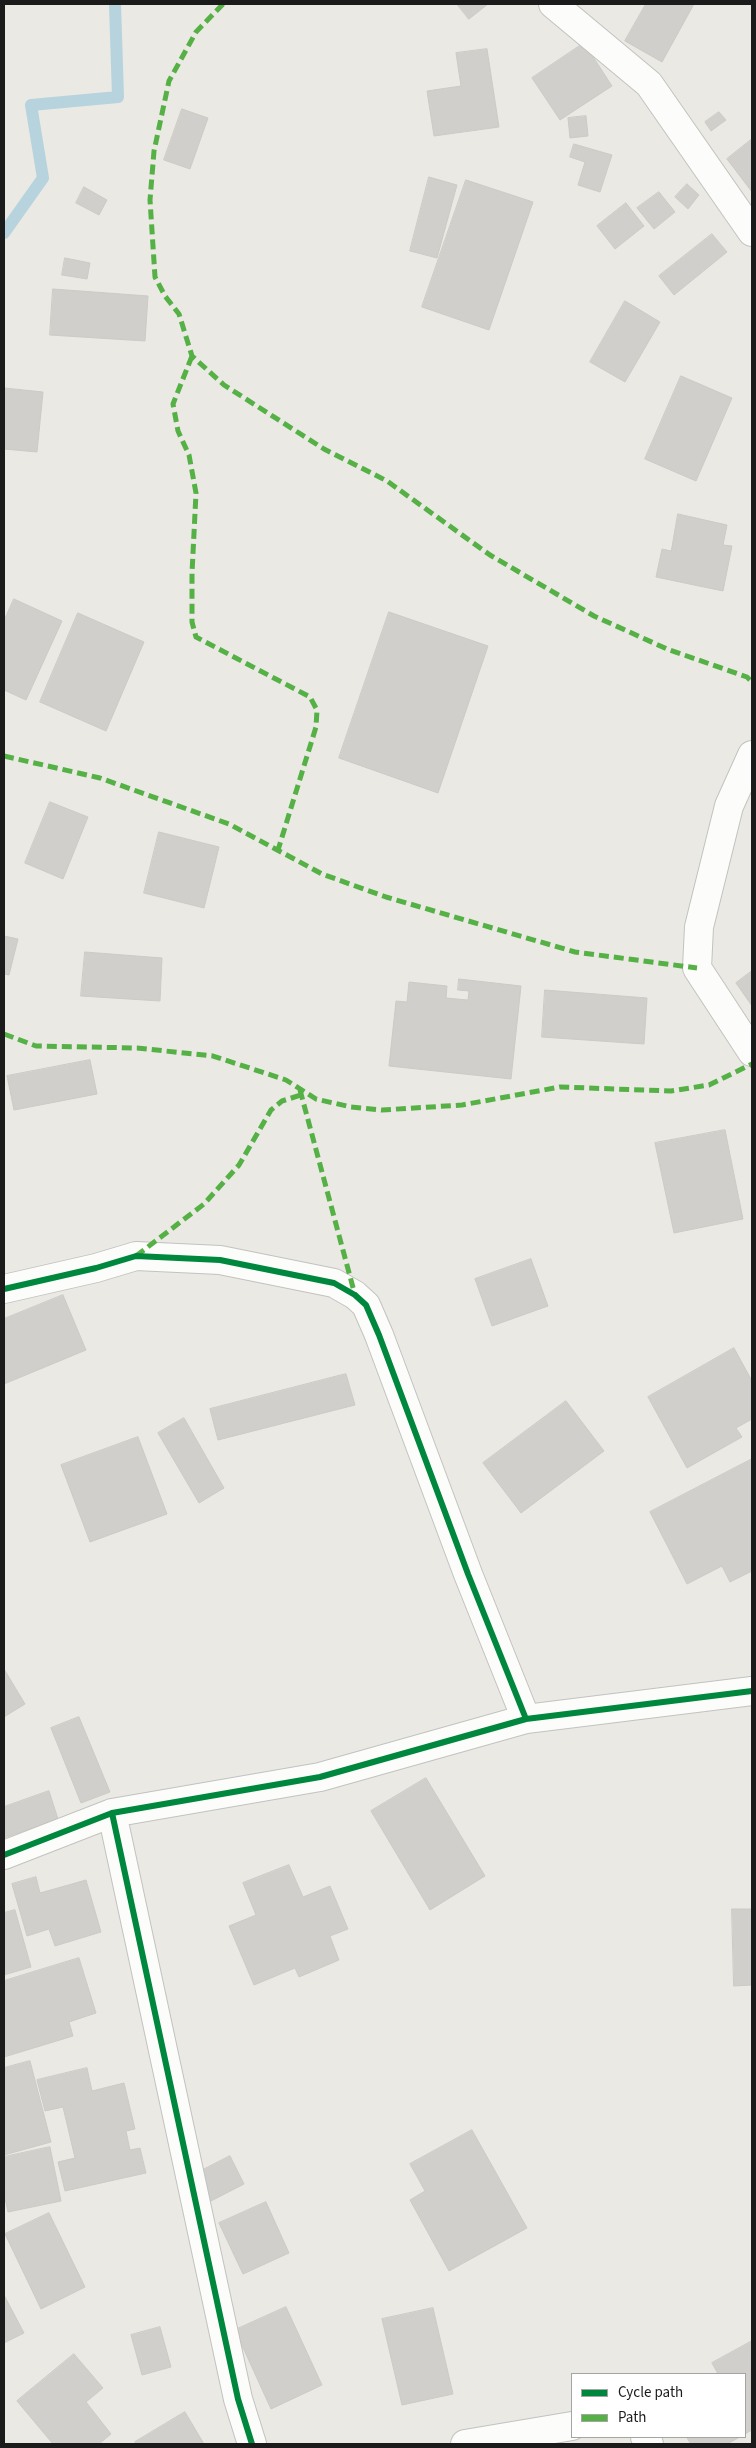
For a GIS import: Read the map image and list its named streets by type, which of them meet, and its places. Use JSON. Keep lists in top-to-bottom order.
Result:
{
  "legend": ["Cycle path", "Path"]
}
